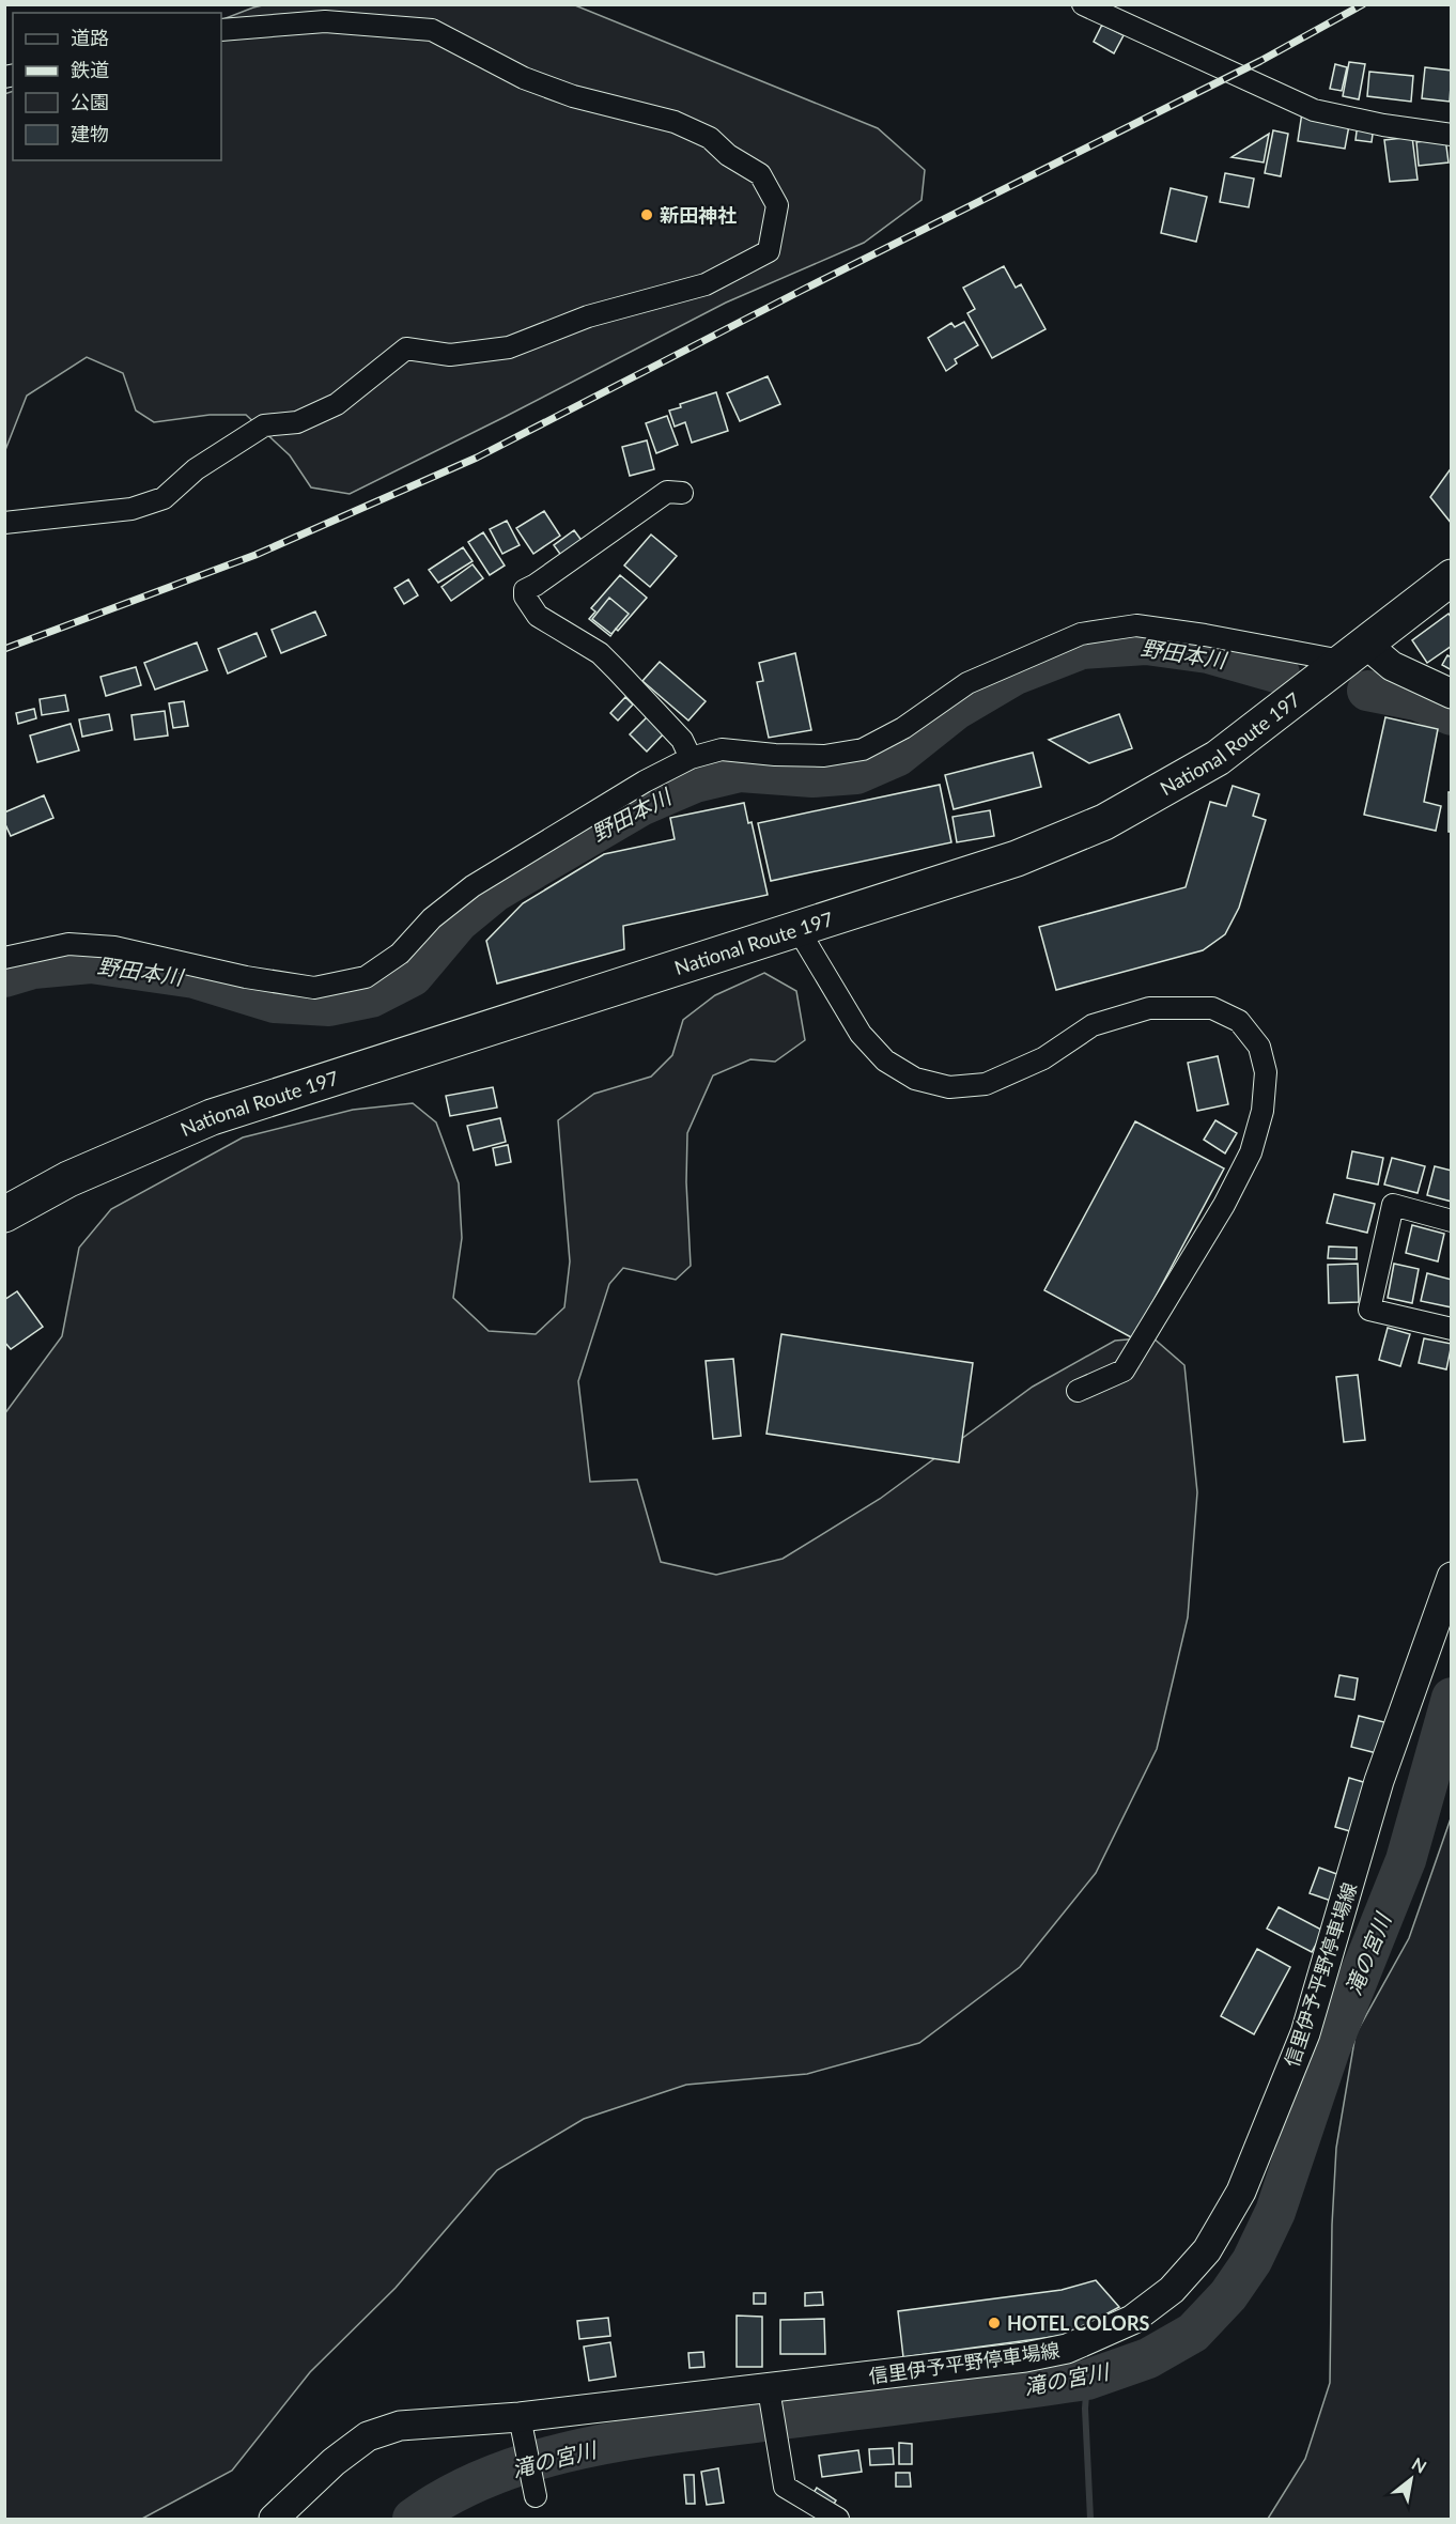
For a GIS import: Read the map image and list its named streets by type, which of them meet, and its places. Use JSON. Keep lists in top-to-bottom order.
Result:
{
  "streets": {
    "highway": ["National Route 197"],
    "main road": ["信里伊予平野停車場線"]
  },
  "water": ["野田本川", "滝の宮川"],
  "places": ["新田神社", "HOTEL COLORS"],
  "legend": [
    "道路",
    "鉄道",
    "公園",
    "建物"
  ],
  "north": "top right"
}
